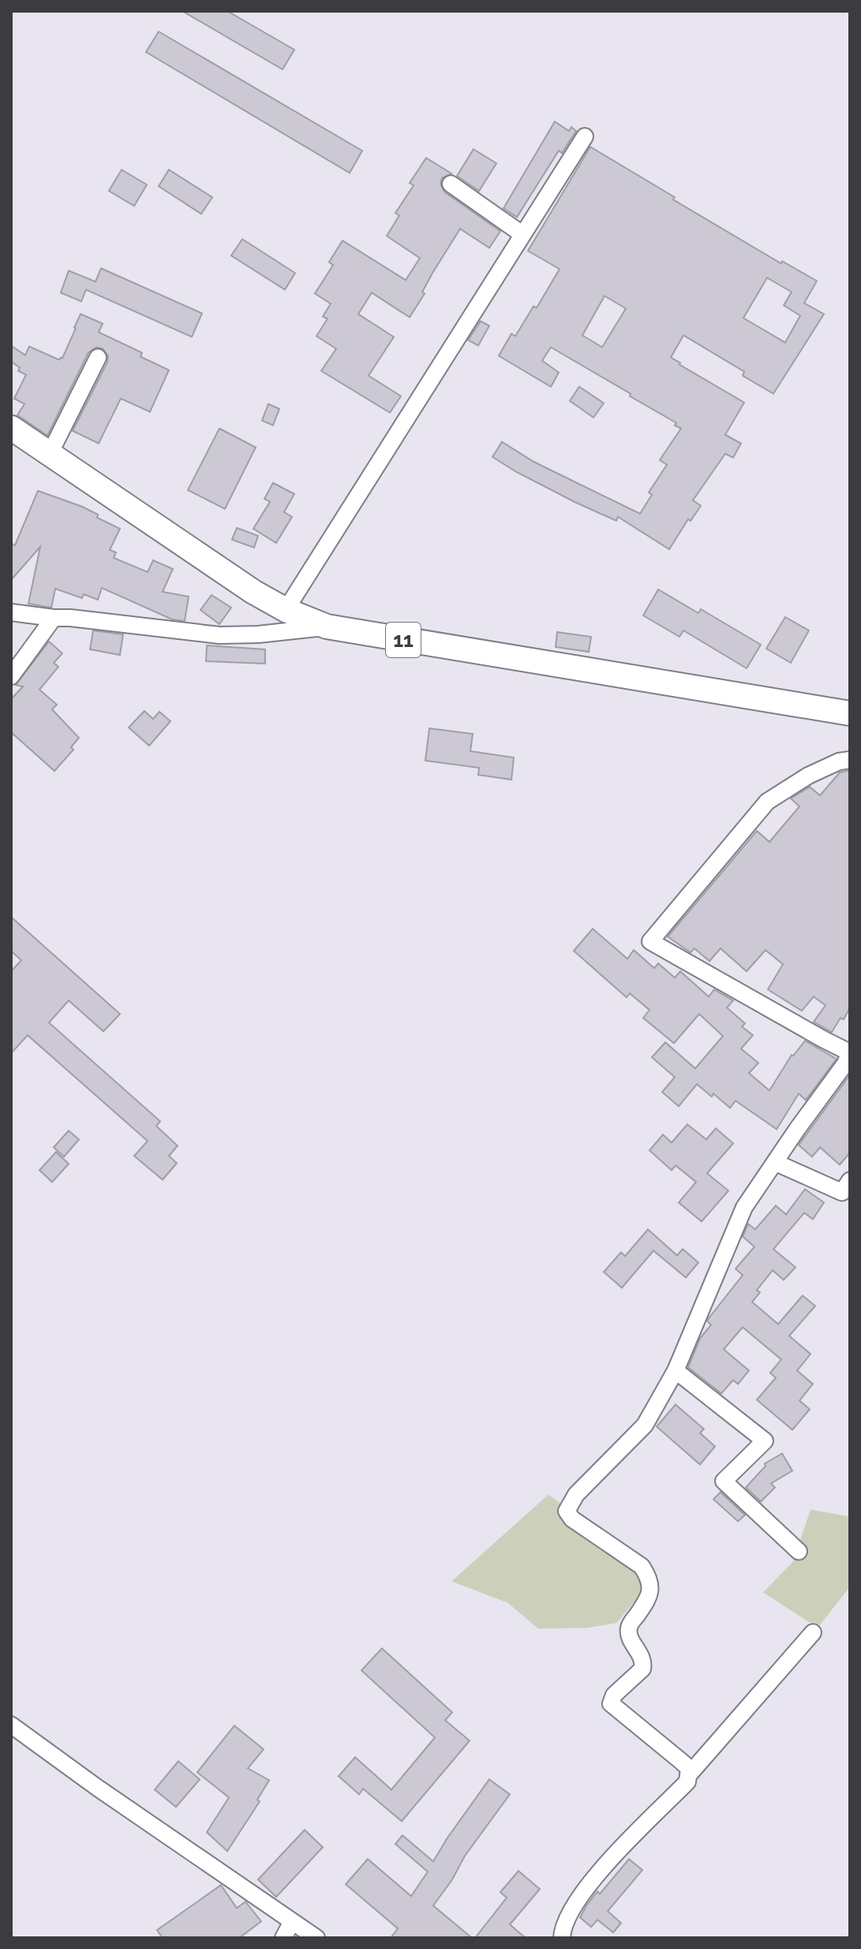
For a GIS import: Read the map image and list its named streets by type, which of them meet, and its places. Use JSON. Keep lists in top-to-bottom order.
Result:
{
  "streets": {
    "highway": ["11"]
  }
}
